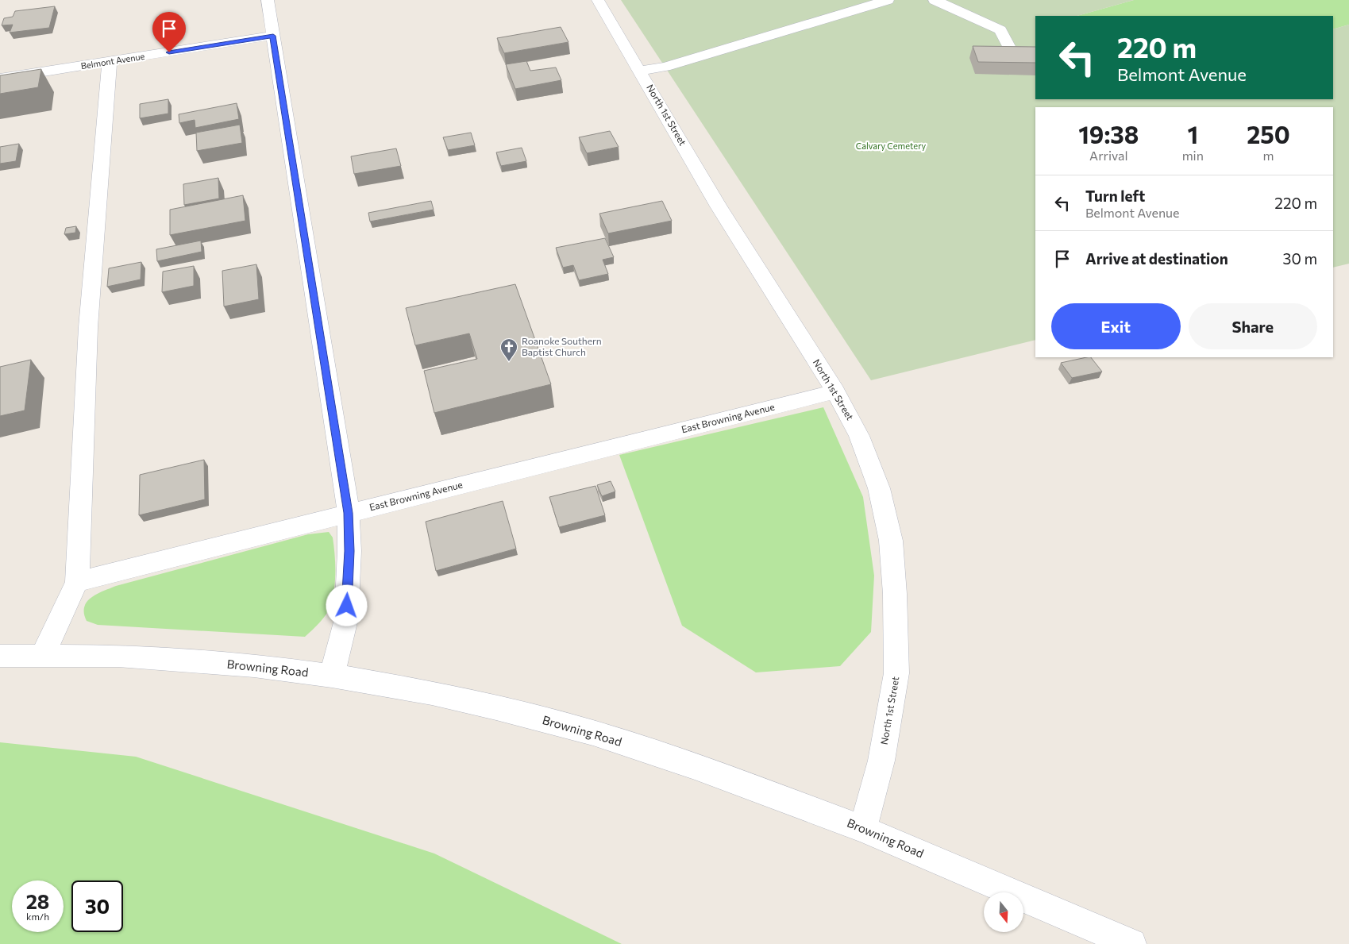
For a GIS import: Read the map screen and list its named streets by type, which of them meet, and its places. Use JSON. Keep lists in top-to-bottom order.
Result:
{
  "streets": {
    "street": [
      "Belmont Avenue",
      "North 1st Street",
      "East Browning Avenue",
      "Browning Road"
    ]
  },
  "crossings": [
    ["North 1st Street", "East Browning Avenue"],
    ["North 1st Street", "Browning Road"]
  ],
  "parks": ["Calvary Cemetery"],
  "places": {
    "church": ["Roanoke Southern Baptist Church"]
  },
  "north": "bottom",
  "page": {
    "turn": ["220 m", "Belmont Avenue"],
    "eta": [
      "19:38",
      "Arrival",
      "1",
      "min",
      "250",
      "m"
    ],
    "list": [
      {
        "name": "Turn left",
        "note": "Belmont Avenue",
        "value": "220 m"
      },
      {
        "name": "Arrive at destination",
        "value": "30 m"
      }
    ],
    "buttons": ["Exit", "Share"],
    "speed": "28 km/h",
    "limit": "30"
  }
}
